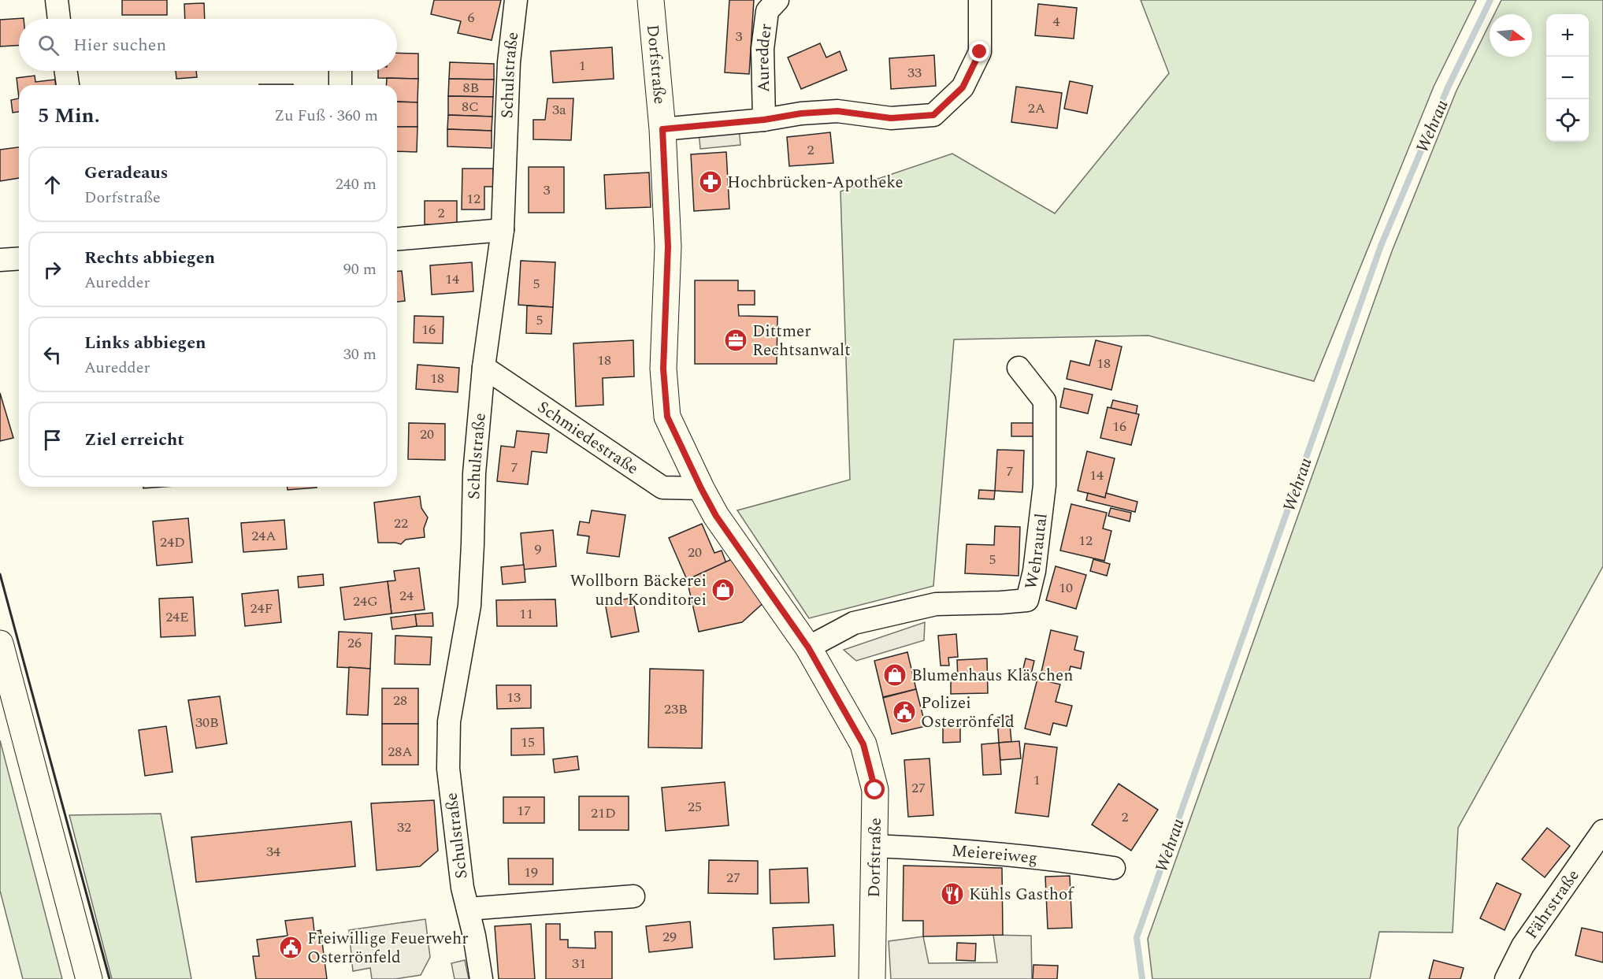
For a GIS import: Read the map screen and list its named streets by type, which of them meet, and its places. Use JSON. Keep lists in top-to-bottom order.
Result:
{
  "streets": {
    "main road": ["Dorfstraße"],
    "street": [
      "Auredder",
      "Schulstraße",
      "Schmiedestraße",
      "Wehrautal",
      "Meiereiweg",
      "Fährstraße"
    ]
  },
  "crossings": [
    ["Dorfstraße", "Schmiedestraße"],
    ["Dorfstraße", "Wehrautal"],
    ["Dorfstraße", "Meiereiweg"],
    ["Schulstraße", "Schmiedestraße"]
  ],
  "water": ["Wehrau"],
  "places": {
    "pharmacy": ["Hochbrücken-Apotheke"],
    "office": ["Dittmer Rechtsanwalt"],
    "shop": ["Wollborn Bäckerei und Konditorei", "Blumenhaus Kläschen"],
    "public building": ["Polizei Osterrönfeld", "Freiwillige Feuerwehr Osterrönfeld"],
    "restaurant": ["Kühls Gasthof"]
  },
  "house_numbers": [
    "6",
    "4",
    "3",
    "1",
    "33",
    "8B",
    "8C",
    "2A",
    "3a",
    "2",
    "3",
    "12",
    "2",
    "14",
    "5",
    "5",
    "16",
    "18",
    "18",
    "18",
    "16",
    "20",
    "7",
    "7",
    "14",
    "22",
    "24A",
    "12",
    "24D",
    "9",
    "20",
    "5",
    "10",
    "24",
    "24G",
    "24F",
    "11",
    "24E",
    "26",
    "13",
    "28",
    "23B",
    "30B",
    "15",
    "28A",
    "1",
    "27",
    "25",
    "17",
    "21D",
    "2",
    "32",
    "34",
    "19",
    "27",
    "29",
    "31"
  ],
  "north": "right",
  "page": {
    "map_buttons": ["+", "−"],
    "search": "Hier suchen",
    "heading": ["5 Min.", "Zu Fuß · 360 m"],
    "list": [
      ["Geradeaus", "Dorfstraße", "240 m"],
      ["Rechts abbiegen", "Auredder", "90 m"],
      ["Links abbiegen", "Auredder", "30 m"],
      "Ziel erreicht"
    ]
  }
}
